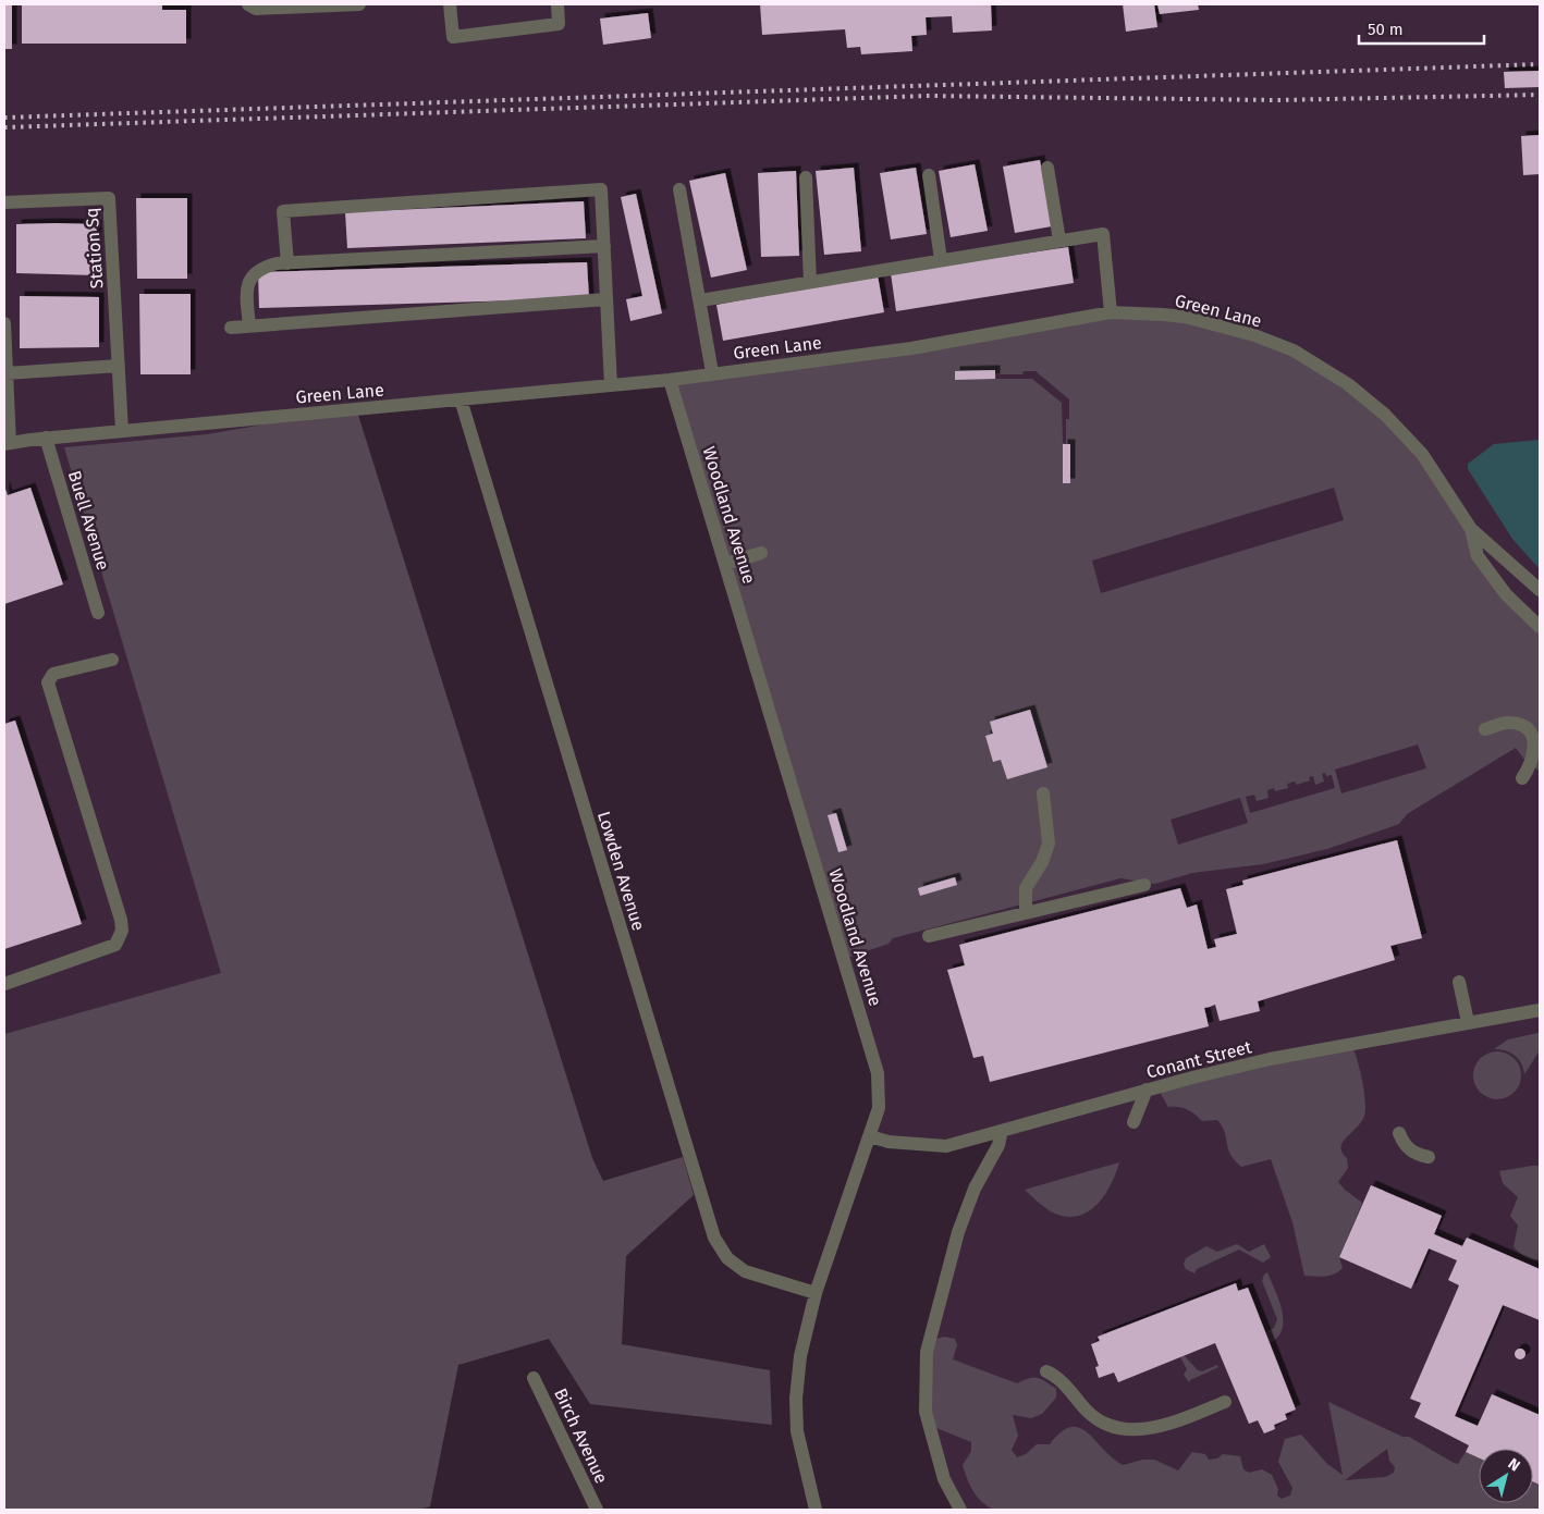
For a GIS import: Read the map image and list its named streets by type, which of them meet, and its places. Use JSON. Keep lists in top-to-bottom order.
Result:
{
  "streets": {
    "street": [
      "Station Sq",
      "Green Lane",
      "Woodland Avenue",
      "Buell Avenue",
      "Lowden Avenue",
      "Conant Street",
      "Birch Avenue"
    ]
  },
  "crossings": [
    ["Station Sq", "Green Lane"],
    ["Green Lane", "Woodland Avenue"],
    ["Green Lane", "Buell Avenue"],
    ["Green Lane", "Lowden Avenue"],
    ["Woodland Avenue", "Lowden Avenue"],
    ["Woodland Avenue", "Conant Street"]
  ],
  "scale_bar": "50 m",
  "north": "top right"
}
